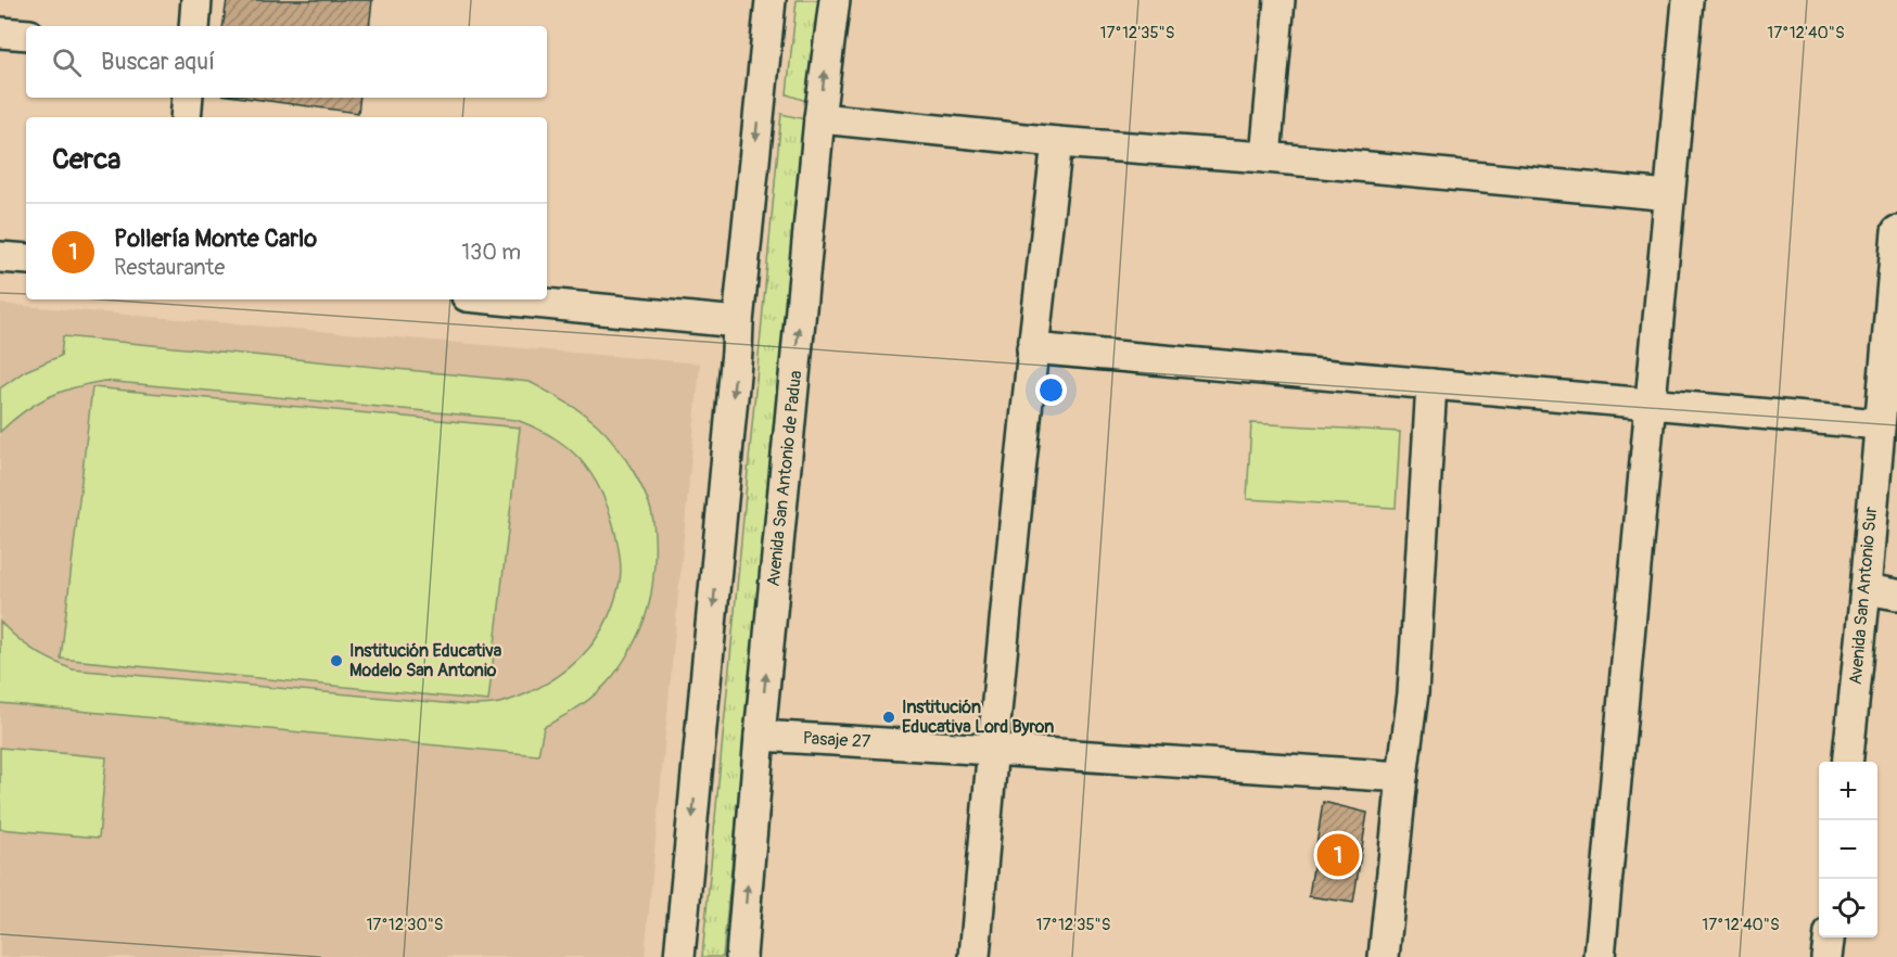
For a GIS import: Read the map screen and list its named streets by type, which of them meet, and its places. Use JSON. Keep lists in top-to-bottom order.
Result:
{
  "streets": {
    "street": ["Avenida San Antonio de Padua", "Avenida San Antonio Sur", "Pasaje 27"]
  },
  "crossings": [
    ["Avenida San Antonio de Padua", "Pasaje 27"]
  ],
  "places": ["Institución Educativa Modelo San Antonio", "Institución Educativa Lord Byron"],
  "page": {
    "search": "Buscar aquí",
    "heading": "Cerca",
    "list": [
      {
        "mark": "1",
        "name": "Pollería Monte Carlo",
        "note": "Restaurante",
        "value": "130 m"
      }
    ],
    "map_buttons": ["+", "−"],
    "pins": "1"
  },
  "coordinates": ["17°12'35\"S", "17°12'40\"S", "17°12'30\"S"]
}
